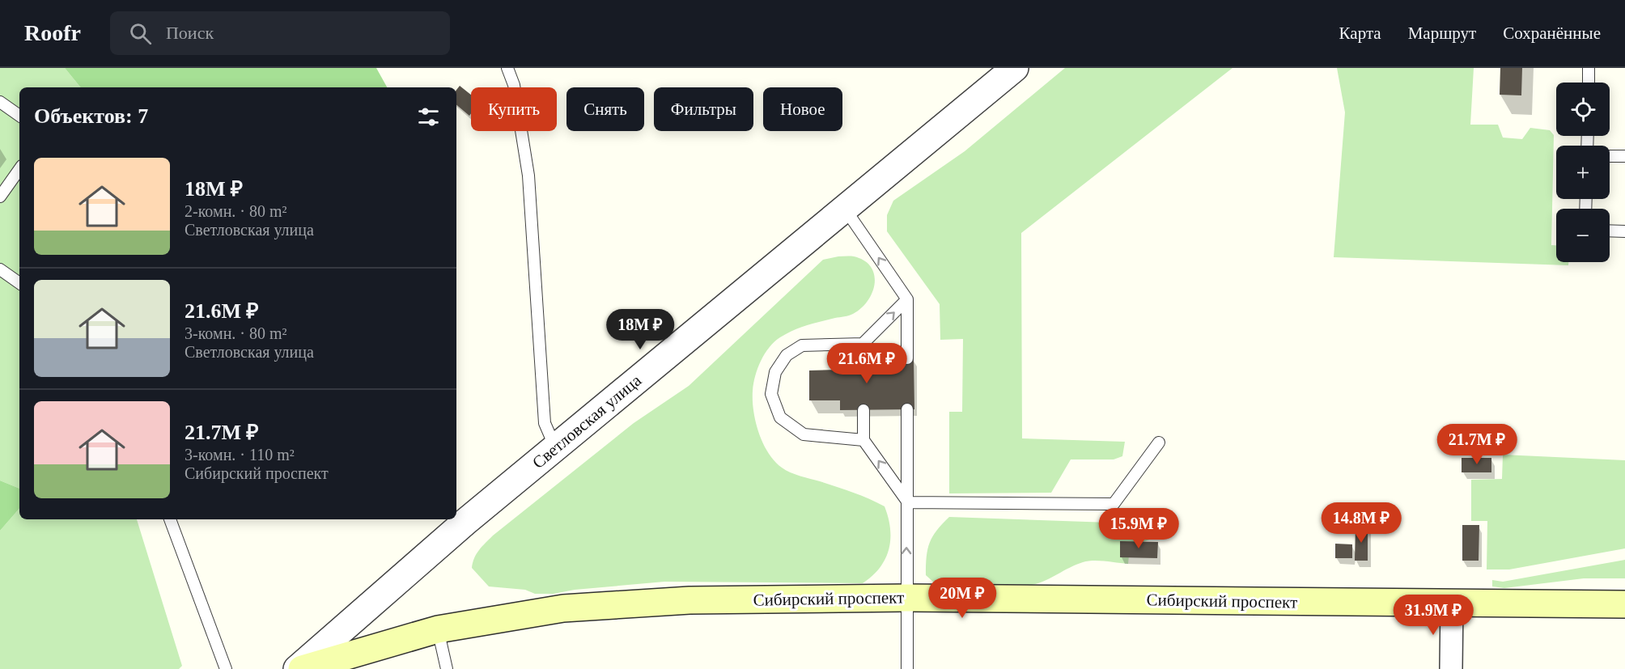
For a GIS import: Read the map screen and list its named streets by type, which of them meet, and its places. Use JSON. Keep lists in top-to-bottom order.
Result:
{
  "streets": {
    "main road": ["Сибирский проспект"],
    "street": ["Светловская улица"]
  },
  "page": {
    "header": "Roofr",
    "search": "Поиск",
    "nav": ["Карта", "Маршрут", "Сохранённые"],
    "map_buttons": ["+", "−"],
    "chip": [
      "Купить",
      "Снять",
      "Фильтры",
      "Новое"
    ],
    "heading": "Объектов: 7",
    "list": [
      {
        "name": "18M ₽",
        "note": "2-комн. · 80 m² · Светловская улица"
      },
      {
        "name": "21.6M ₽",
        "note": "3-комн. · 80 m² · Светловская улица"
      },
      {
        "name": "21.7M ₽",
        "note": "3-комн. · 110 m² · Сибирский проспект"
      }
    ],
    "price": [
      "18M ₽",
      "21.6M ₽",
      "21.7M ₽",
      "14.8M ₽",
      "15.9M ₽",
      "20M ₽",
      "31.9M ₽"
    ]
  }
}
